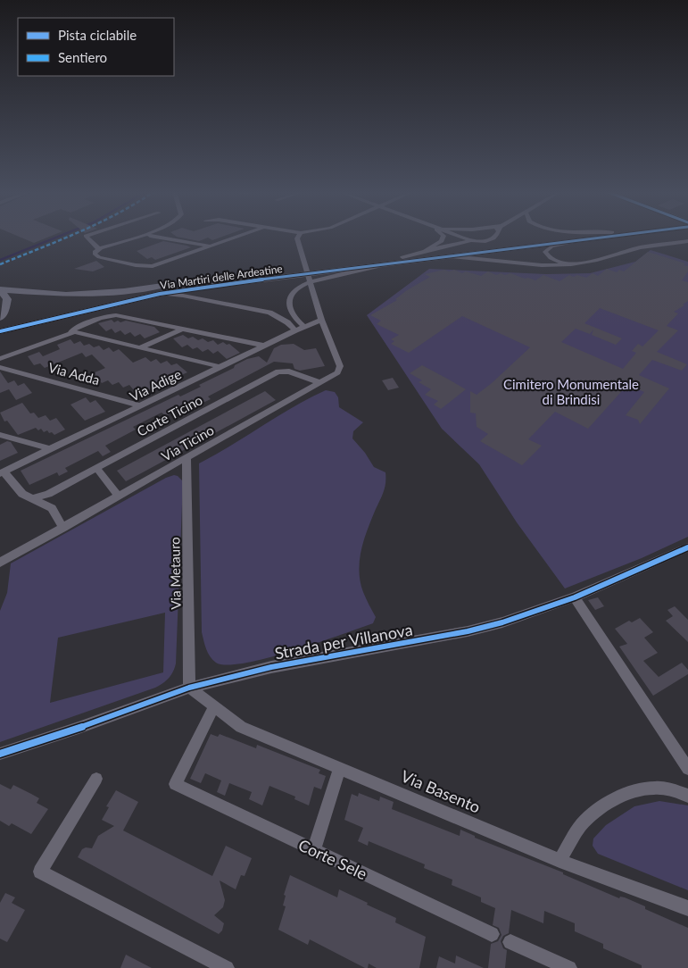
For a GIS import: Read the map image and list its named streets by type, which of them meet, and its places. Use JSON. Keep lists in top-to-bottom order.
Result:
{
  "streets": {
    "street": [
      "Via Martiri delle Ardeatine",
      "Via Adda",
      "Via Adige",
      "Corte Ticino",
      "Via Ticino",
      "Via Metauro",
      "Strada per Villanova",
      "Via Basento",
      "Corte Sele"
    ]
  },
  "crossings": [
    ["Via Adda", "Via Adige"],
    ["Via Adige", "Via Ticino"],
    ["Corte Ticino", "Via Ticino"],
    ["Via Ticino", "Via Metauro"],
    ["Via Metauro", "Strada per Villanova"],
    ["Via Metauro", "Via Basento"],
    ["Strada per Villanova", "Via Basento"],
    ["Via Basento", "Corte Sele"]
  ],
  "parks": ["Cimitero Monumentale di Brindisi"],
  "legend": ["Pista ciclabile", "Sentiero"]
}
